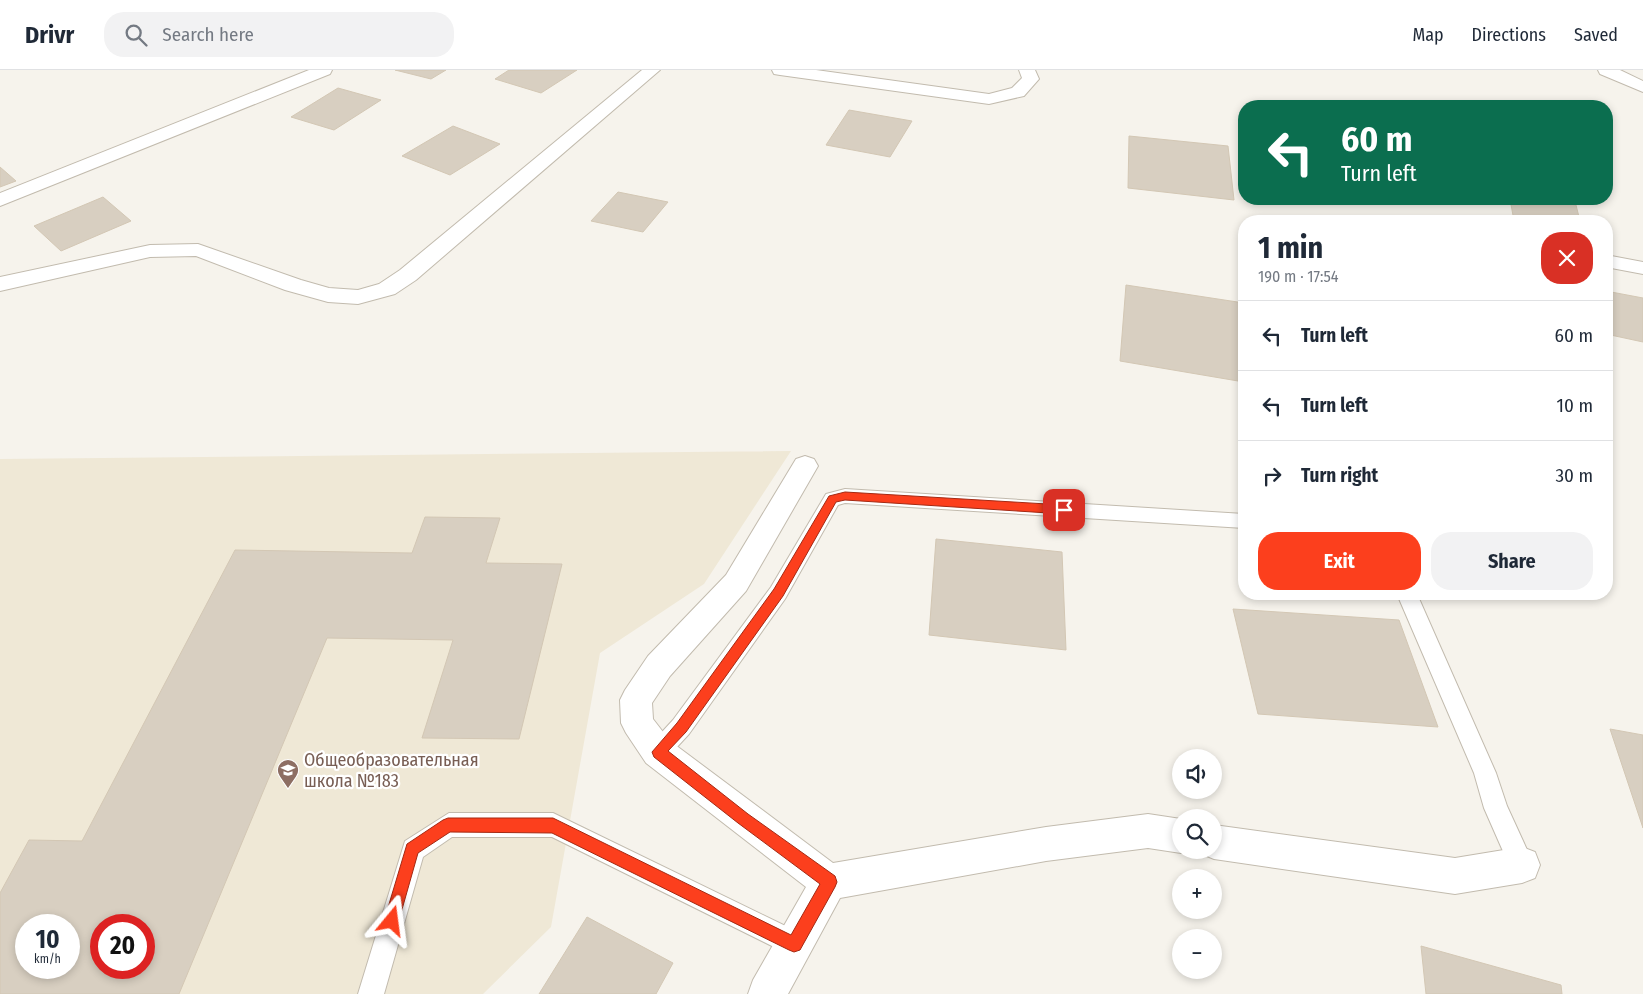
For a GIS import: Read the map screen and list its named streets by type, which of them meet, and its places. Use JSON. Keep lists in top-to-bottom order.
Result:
{
  "places": {
    "school or university": ["Общеобразовательная школа №183"]
  },
  "page": {
    "header": "Drivr",
    "search": "Search here",
    "nav": ["Map", "Directions", "Saved"],
    "turn": ["60 m", "Turn left"],
    "heading": ["1 min", "190 m · 17:54"],
    "list": [
      {
        "name": "Turn left",
        "value": "60 m"
      },
      {
        "name": "Turn left",
        "value": "10 m"
      },
      {
        "name": "Turn right",
        "value": "30 m"
      }
    ],
    "buttons": ["Exit", "Share"],
    "map_buttons": ["+", "−"],
    "speed": "10 km/h",
    "limit": "20"
  }
}
